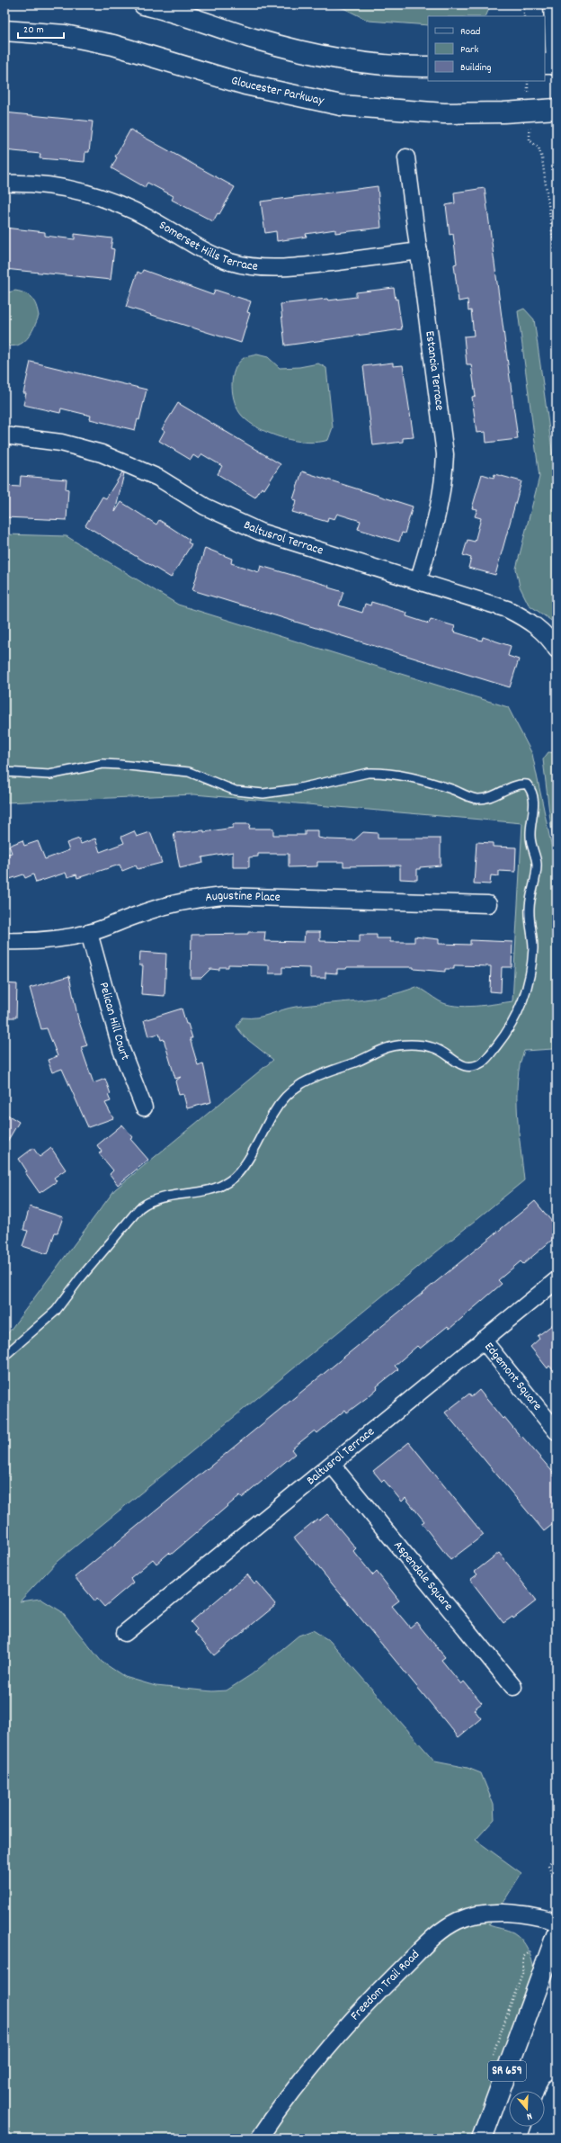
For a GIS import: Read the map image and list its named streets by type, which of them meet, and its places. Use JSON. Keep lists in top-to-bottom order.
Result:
{
  "streets": {
    "main road": ["Gloucester Parkway", "SR 659"],
    "street": [
      "Somerset Hills Terrace",
      "Estancia Terrace",
      "Baltusrol Terrace",
      "Augustine Place",
      "Pelican Hill Court",
      "Edgemont Square",
      "Aspendale Square",
      "Freedom Trail Road"
    ]
  },
  "crossings": [
    ["Somerset Hills Terrace", "Estancia Terrace"],
    ["Estancia Terrace", "Baltusrol Terrace"],
    ["Baltusrol Terrace", "Edgemont Square"],
    ["Baltusrol Terrace", "Aspendale Square"],
    ["Augustine Place", "Pelican Hill Court"]
  ],
  "legend": ["Road", "Park", "Building"],
  "scale_bar": "20 m",
  "north": "bottom"
}
